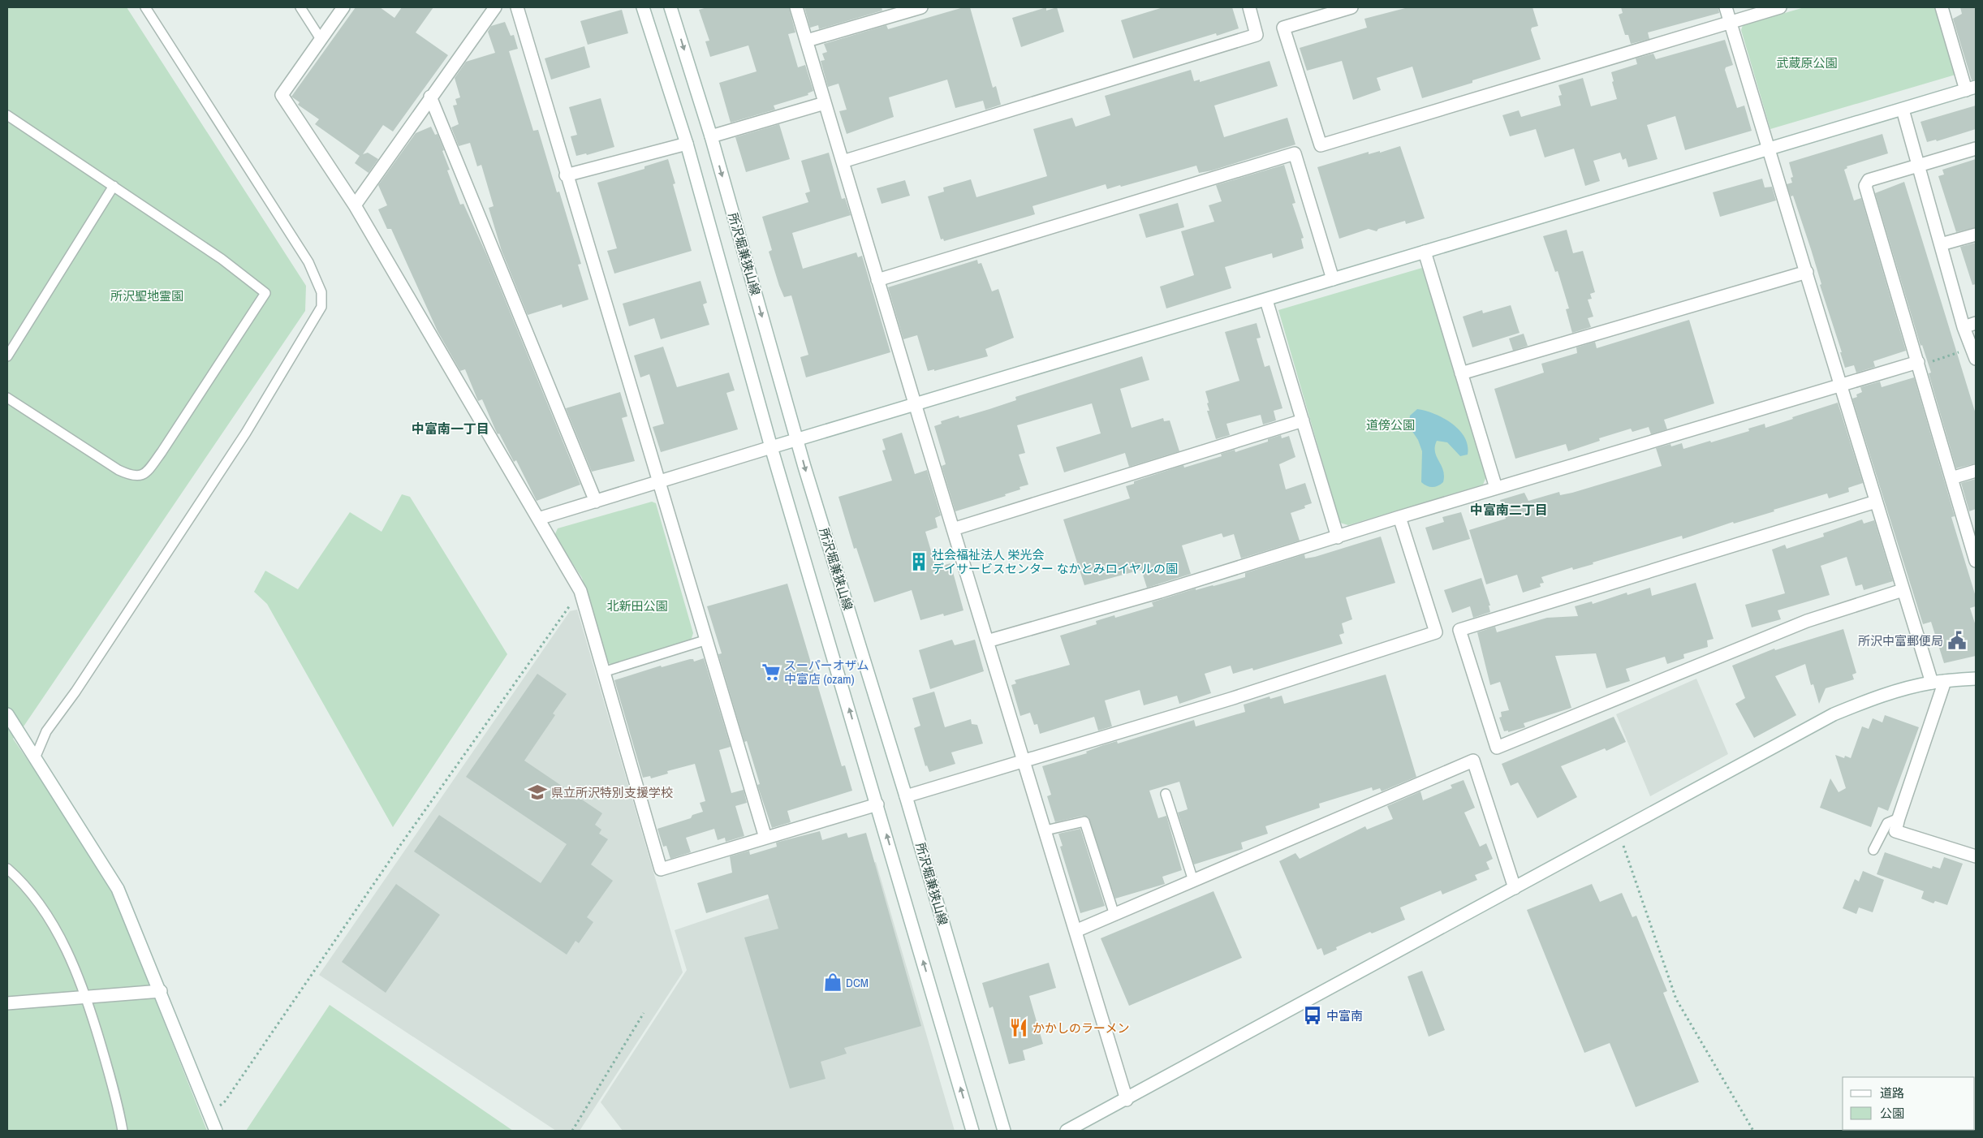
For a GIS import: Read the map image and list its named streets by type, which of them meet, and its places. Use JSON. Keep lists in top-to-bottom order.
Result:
{
  "streets": {
    "street": ["所沢堀兼狭山線"]
  },
  "districts": ["中富南一丁目", "中富南二丁目"],
  "parks": [
    "武蔵原公園",
    "所沢聖地霊園",
    "道傍公園",
    "北新田公園"
  ],
  "places": {
    "building": ["社会福祉法人 栄光会 デイサービスセンター なかとみロイヤルの園"],
    "public building": ["所沢中富郵便局"],
    "supermarket": ["スーパーオザム 中富店 (ozam)"],
    "school or university": ["県立所沢特別支援学校"],
    "shop": ["DCM"],
    "bus stop": ["中富南"],
    "restaurant": ["かかしのラーメン"]
  },
  "legend": ["道路", "公園"]
}
